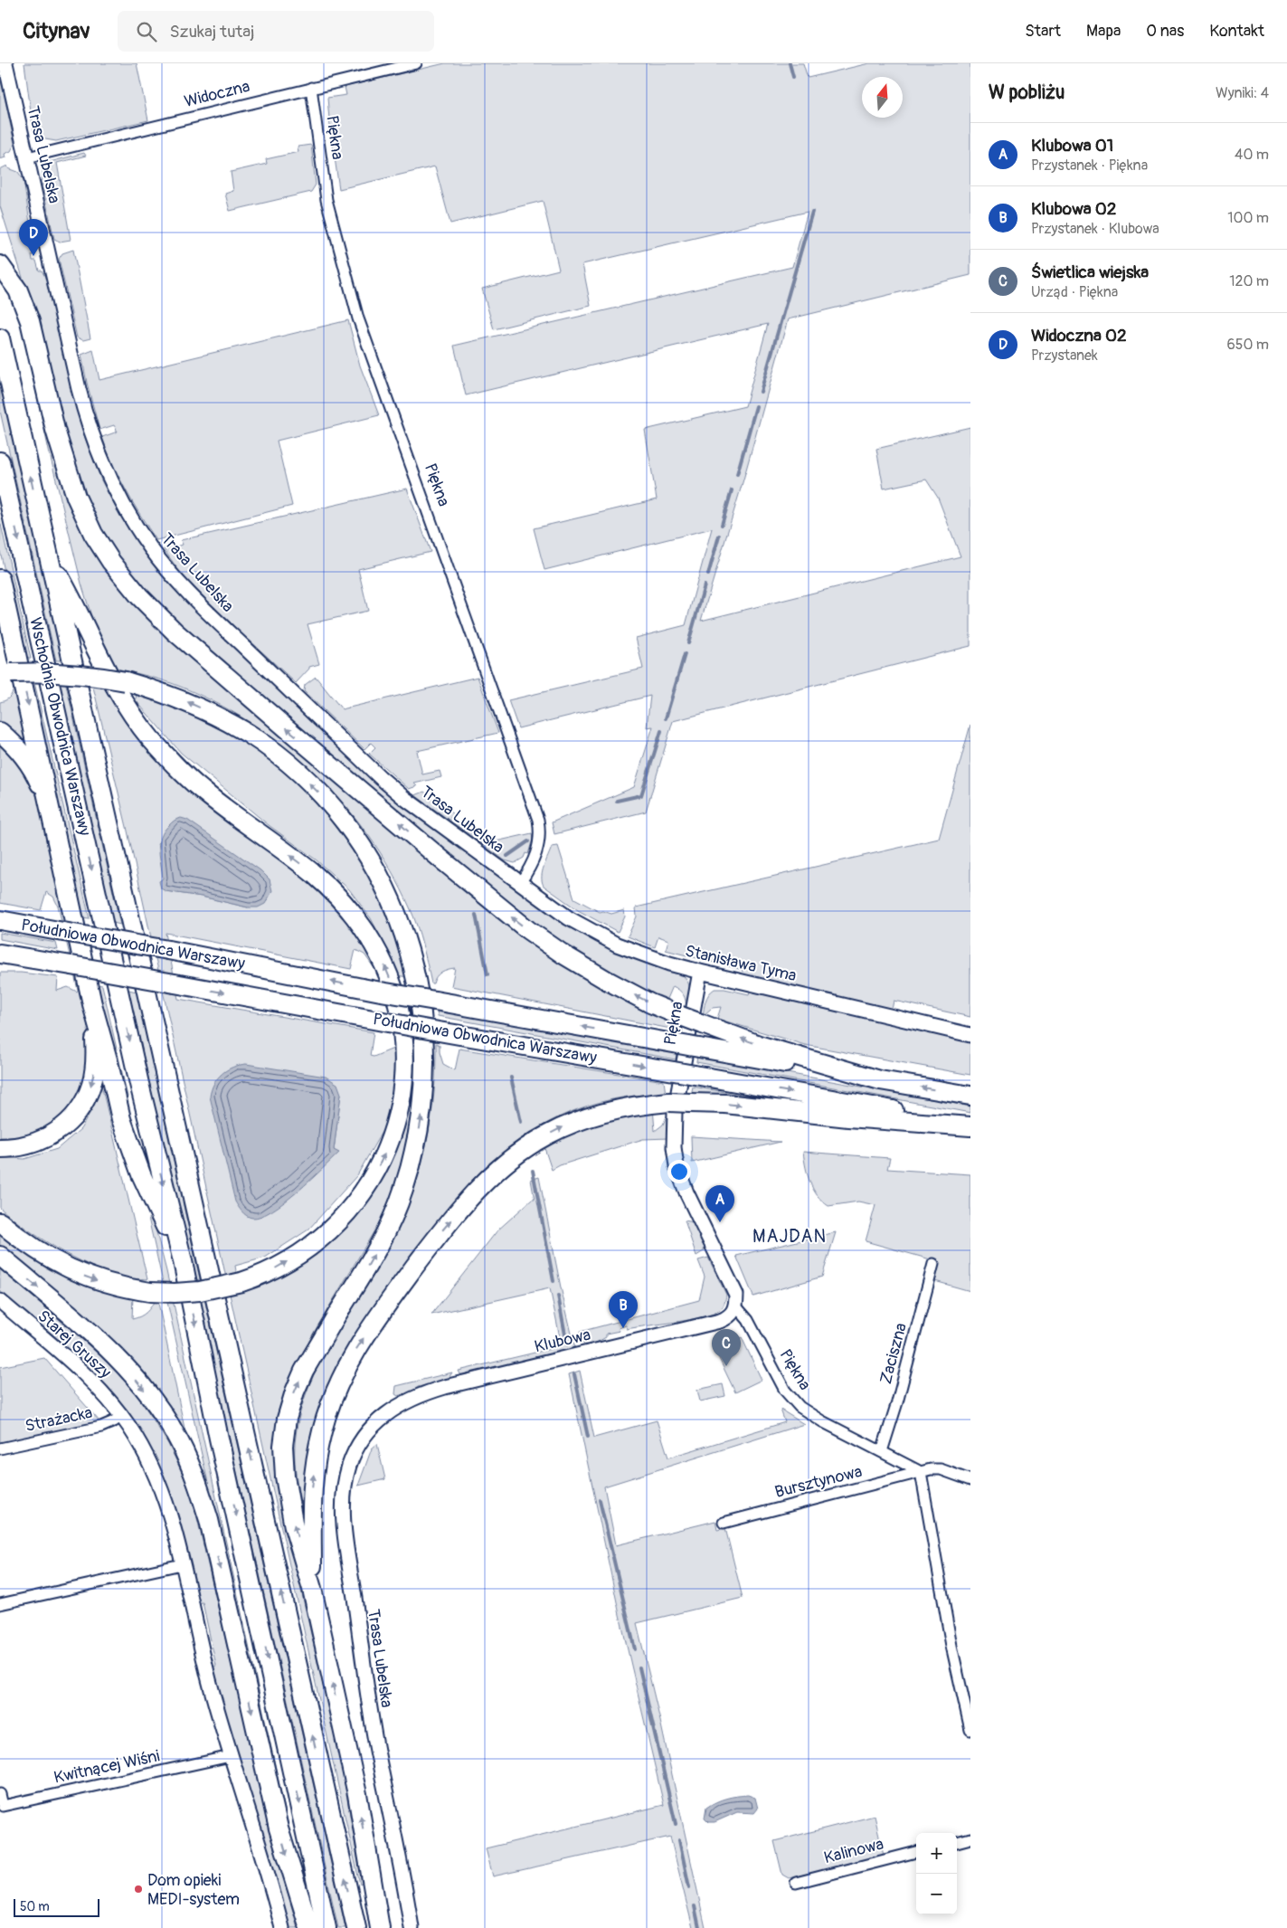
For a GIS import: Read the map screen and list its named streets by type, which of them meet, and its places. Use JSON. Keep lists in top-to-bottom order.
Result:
{
  "streets": {
    "highway": ["Wschodnia Obwodnica Warszawy", "Południowa Obwodnica Warszawy"],
    "street": [
      "Widoczna",
      "Piękna",
      "Trasa Lubelska",
      "Stanisława Tyma",
      "Klubowa",
      "Starej Gruszy",
      "Zaciszna",
      "Strażacka",
      "Bursztynowa",
      "Kwitnącej Wiśni",
      "Kalinowa"
    ]
  },
  "crossings": [
    ["Widoczna", "Piękna"],
    ["Widoczna", "Trasa Lubelska"],
    ["Piękna", "Trasa Lubelska"],
    ["Piękna", "Stanisława Tyma"],
    ["Piękna", "Klubowa"],
    ["Piękna", "Zaciszna"],
    ["Piękna", "Bursztynowa"],
    ["Trasa Lubelska", "Stanisława Tyma"],
    ["Trasa Lubelska", "Klubowa"],
    ["Starej Gruszy", "Strażacka"]
  ],
  "districts": ["MAJDAN"],
  "places": ["Dom opieki MEDI-system"],
  "scale_bar": "50 m",
  "north": "top",
  "page": {
    "header": "Citynav",
    "search": "Szukaj tutaj",
    "nav": [
      "Start",
      "Mapa",
      "O nas",
      "Kontakt"
    ],
    "heading": ["W pobliżu", "Wyniki: 4"],
    "list": [
      {
        "mark": "A",
        "name": "Klubowa 01",
        "note": "Przystanek · Piękna",
        "value": "40 m"
      },
      {
        "mark": "B",
        "name": "Klubowa 02",
        "note": "Przystanek · Klubowa",
        "value": "100 m"
      },
      {
        "mark": "C",
        "name": "Świetlica wiejska",
        "note": "Urząd · Piękna",
        "value": "120 m"
      },
      {
        "mark": "D",
        "name": "Widoczna 02",
        "note": "Przystanek",
        "value": "650 m"
      }
    ],
    "pins": [
      "D",
      "A",
      "B",
      "C"
    ],
    "map_buttons": ["+", "−"],
    "scale": "50 m"
  }
}
